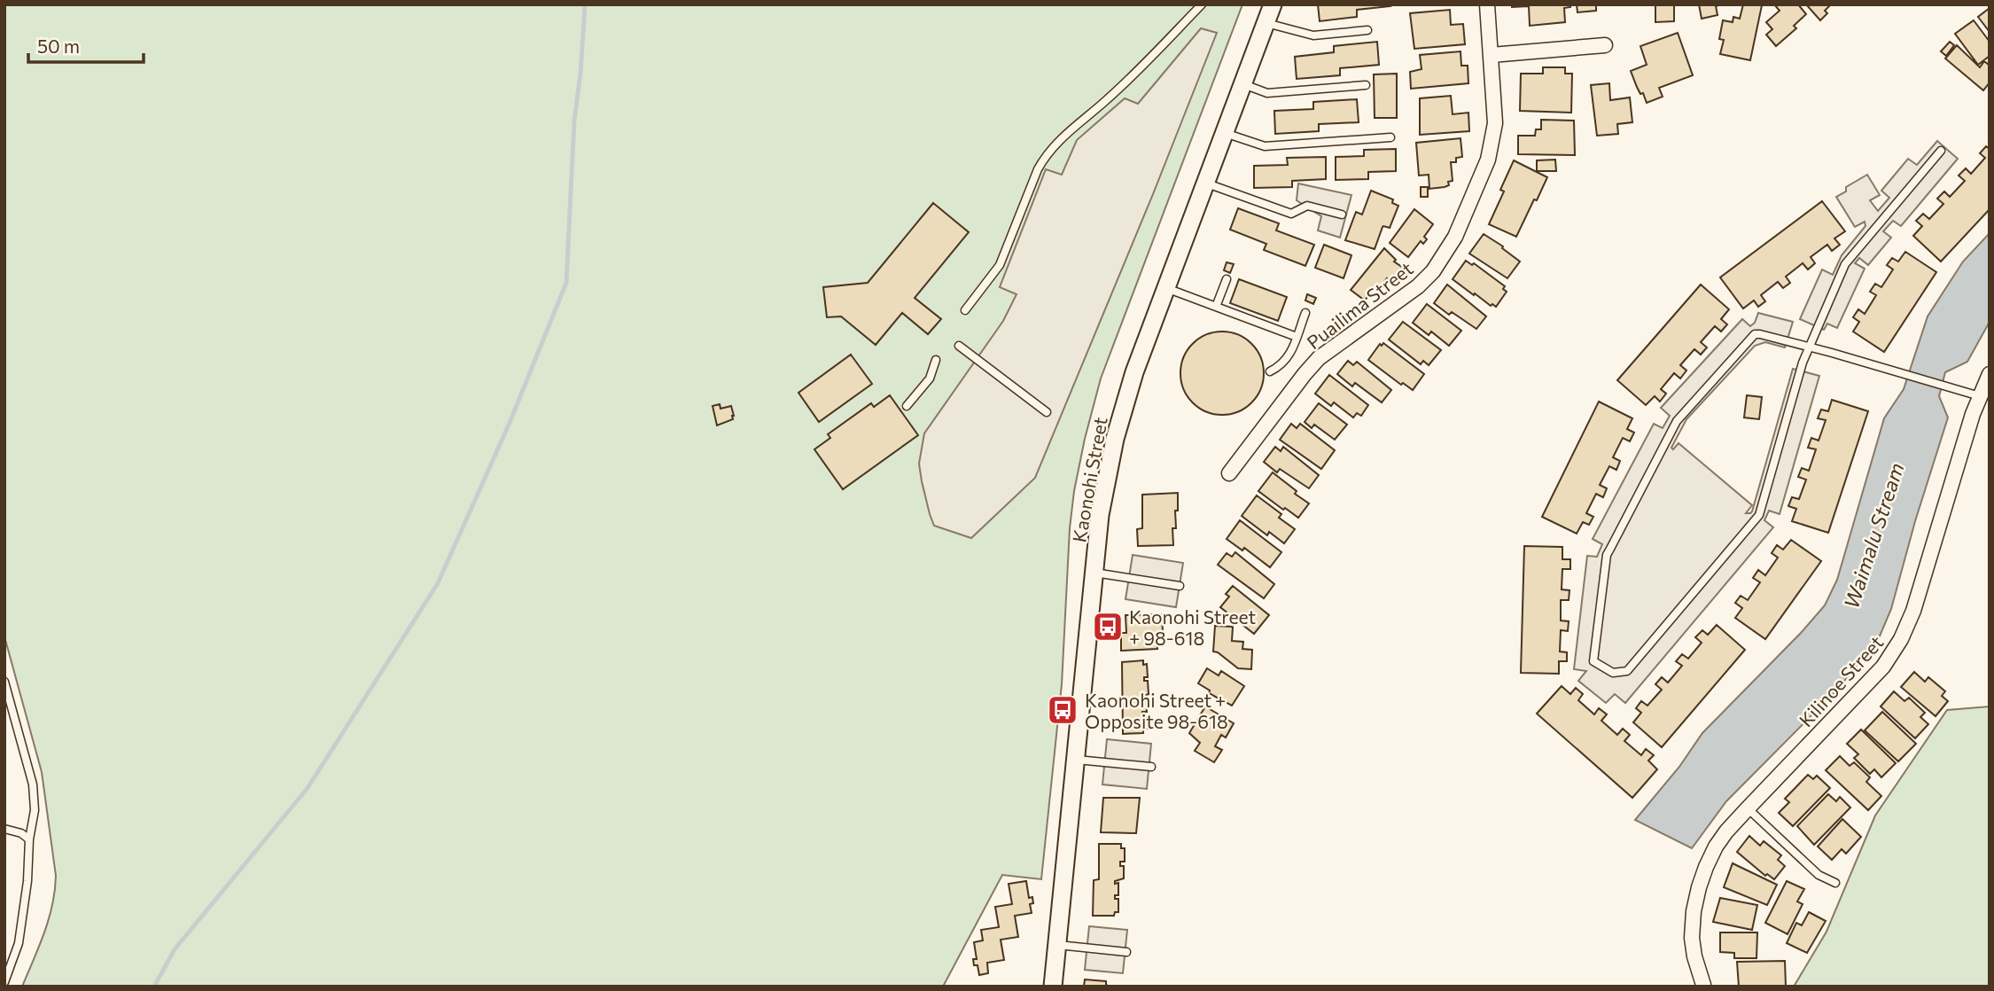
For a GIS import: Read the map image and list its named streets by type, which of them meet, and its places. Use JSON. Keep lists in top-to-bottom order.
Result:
{
  "streets": {
    "street": ["Puailima Street", "Kaonohi Street", "Kilinoe Street"]
  },
  "water": ["Waimalu Stream"],
  "places": {
    "bus stop": ["Kaonohi Street + 98-618", "Kaonohi Street + Opposite 98-618"]
  },
  "scale_bar": "50 m"
}
